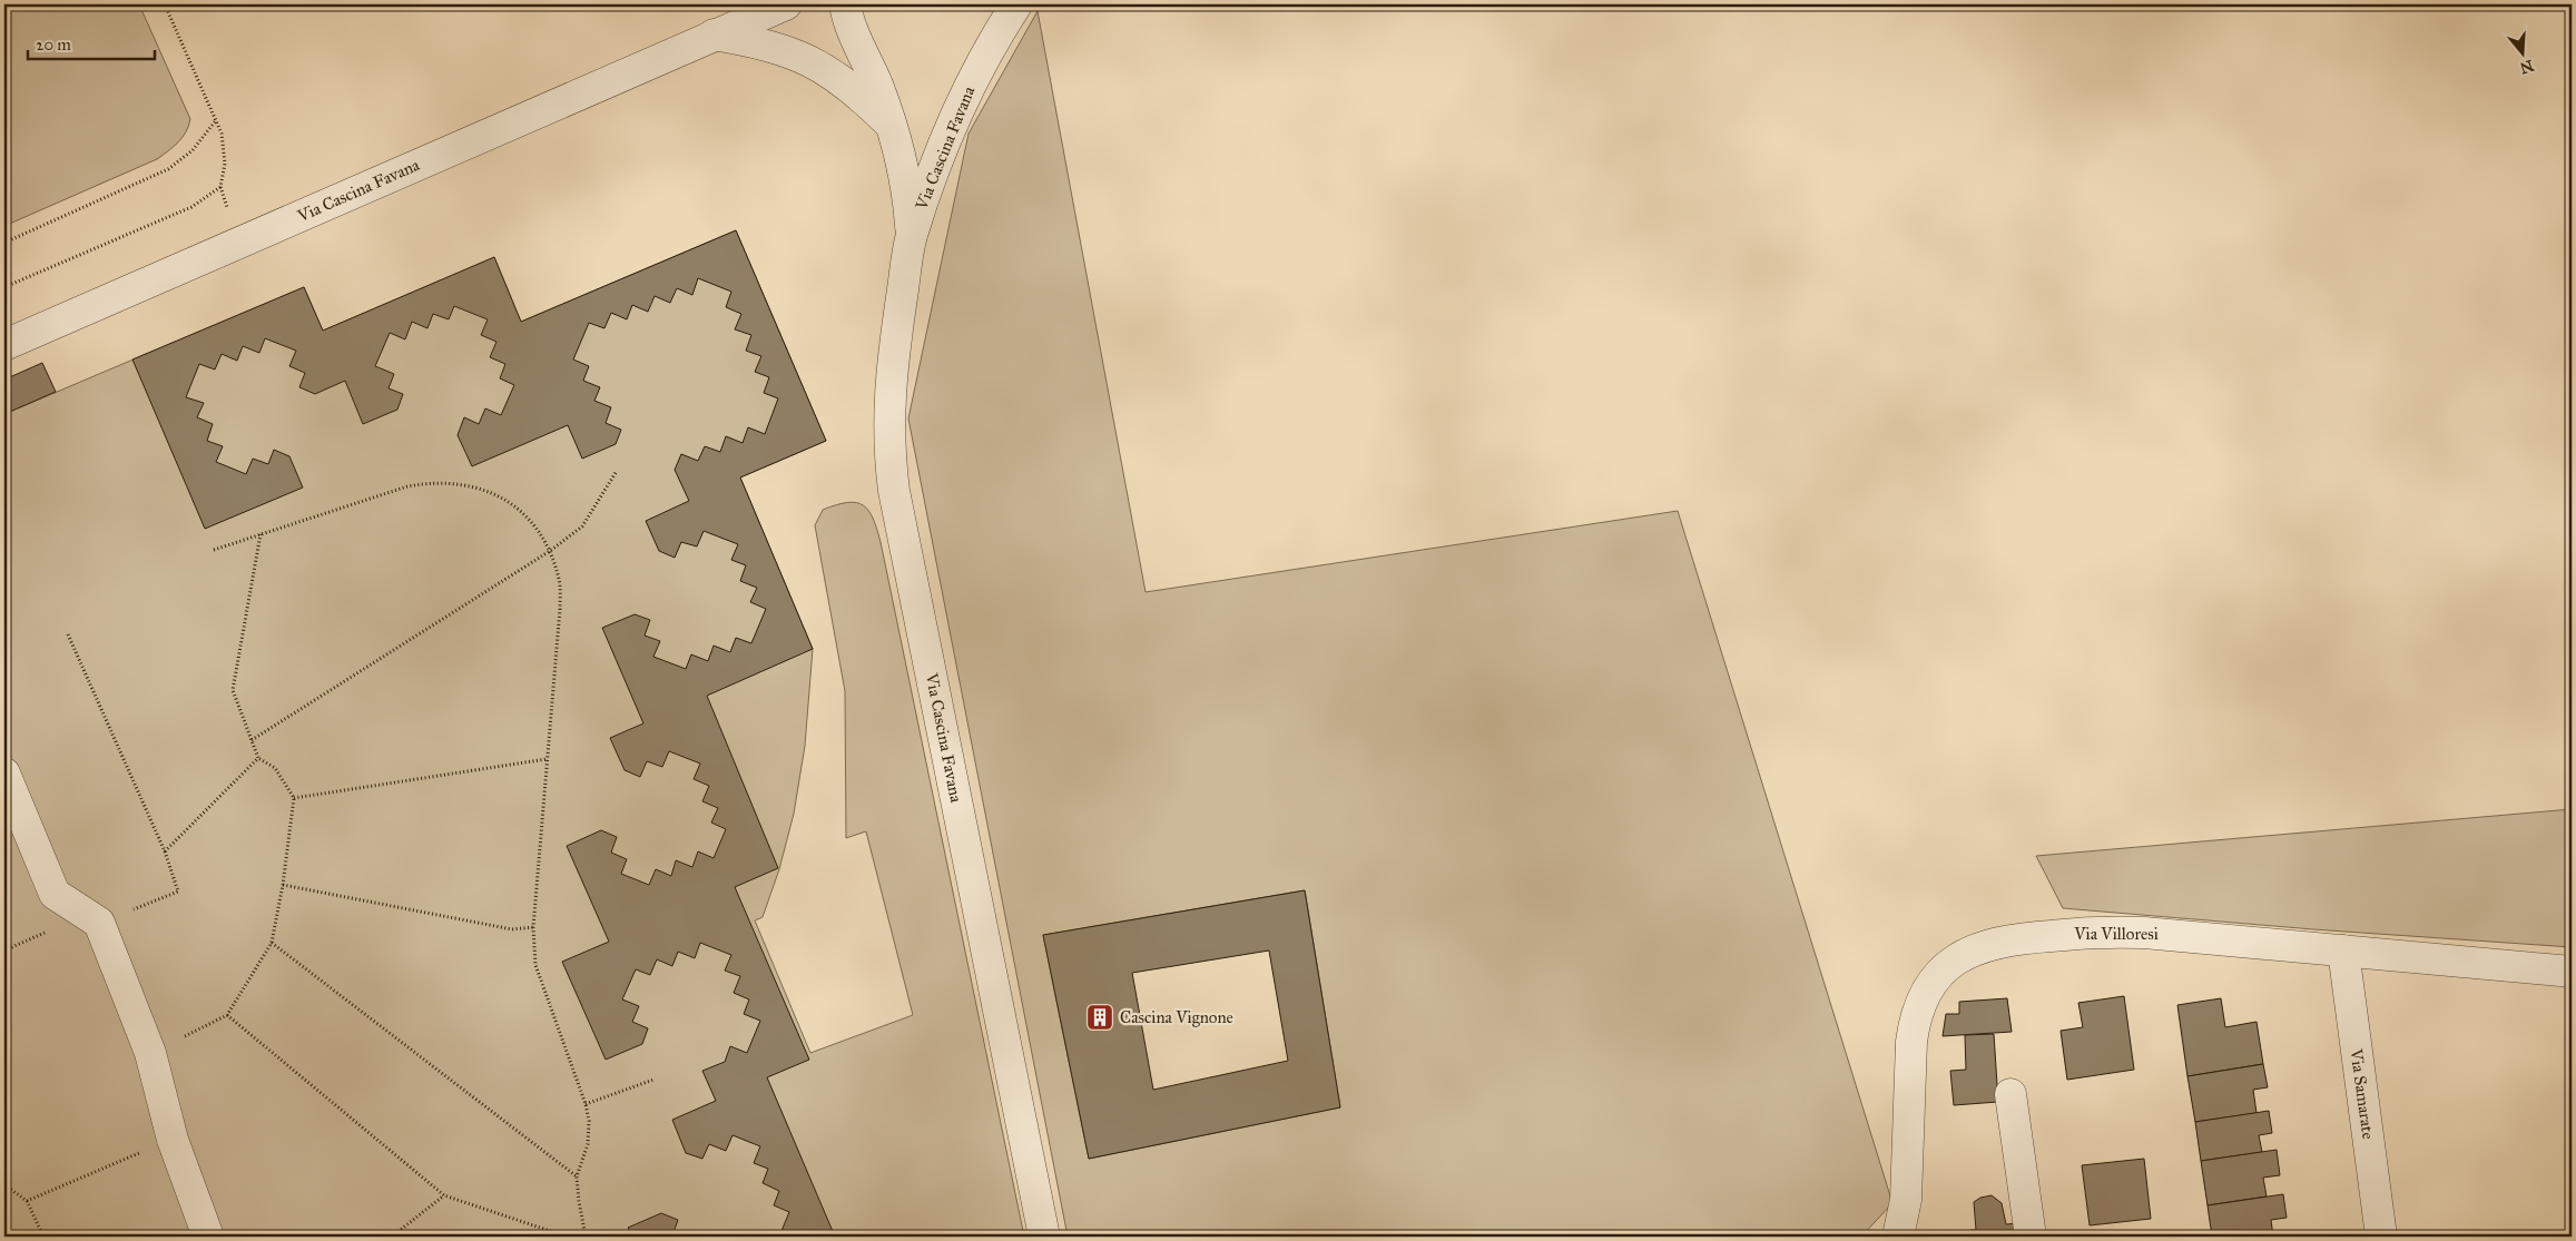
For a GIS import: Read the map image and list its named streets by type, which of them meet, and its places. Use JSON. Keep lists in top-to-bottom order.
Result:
{
  "streets": {
    "street": ["Via Cascina Favana", "Via Villoresi", "Via Samarate"]
  },
  "crossings": [
    ["Via Villoresi", "Via Samarate"]
  ],
  "places": {
    "building": ["Cascina Vignone"]
  },
  "scale_bar": "20 m",
  "north": "bottom"
}
